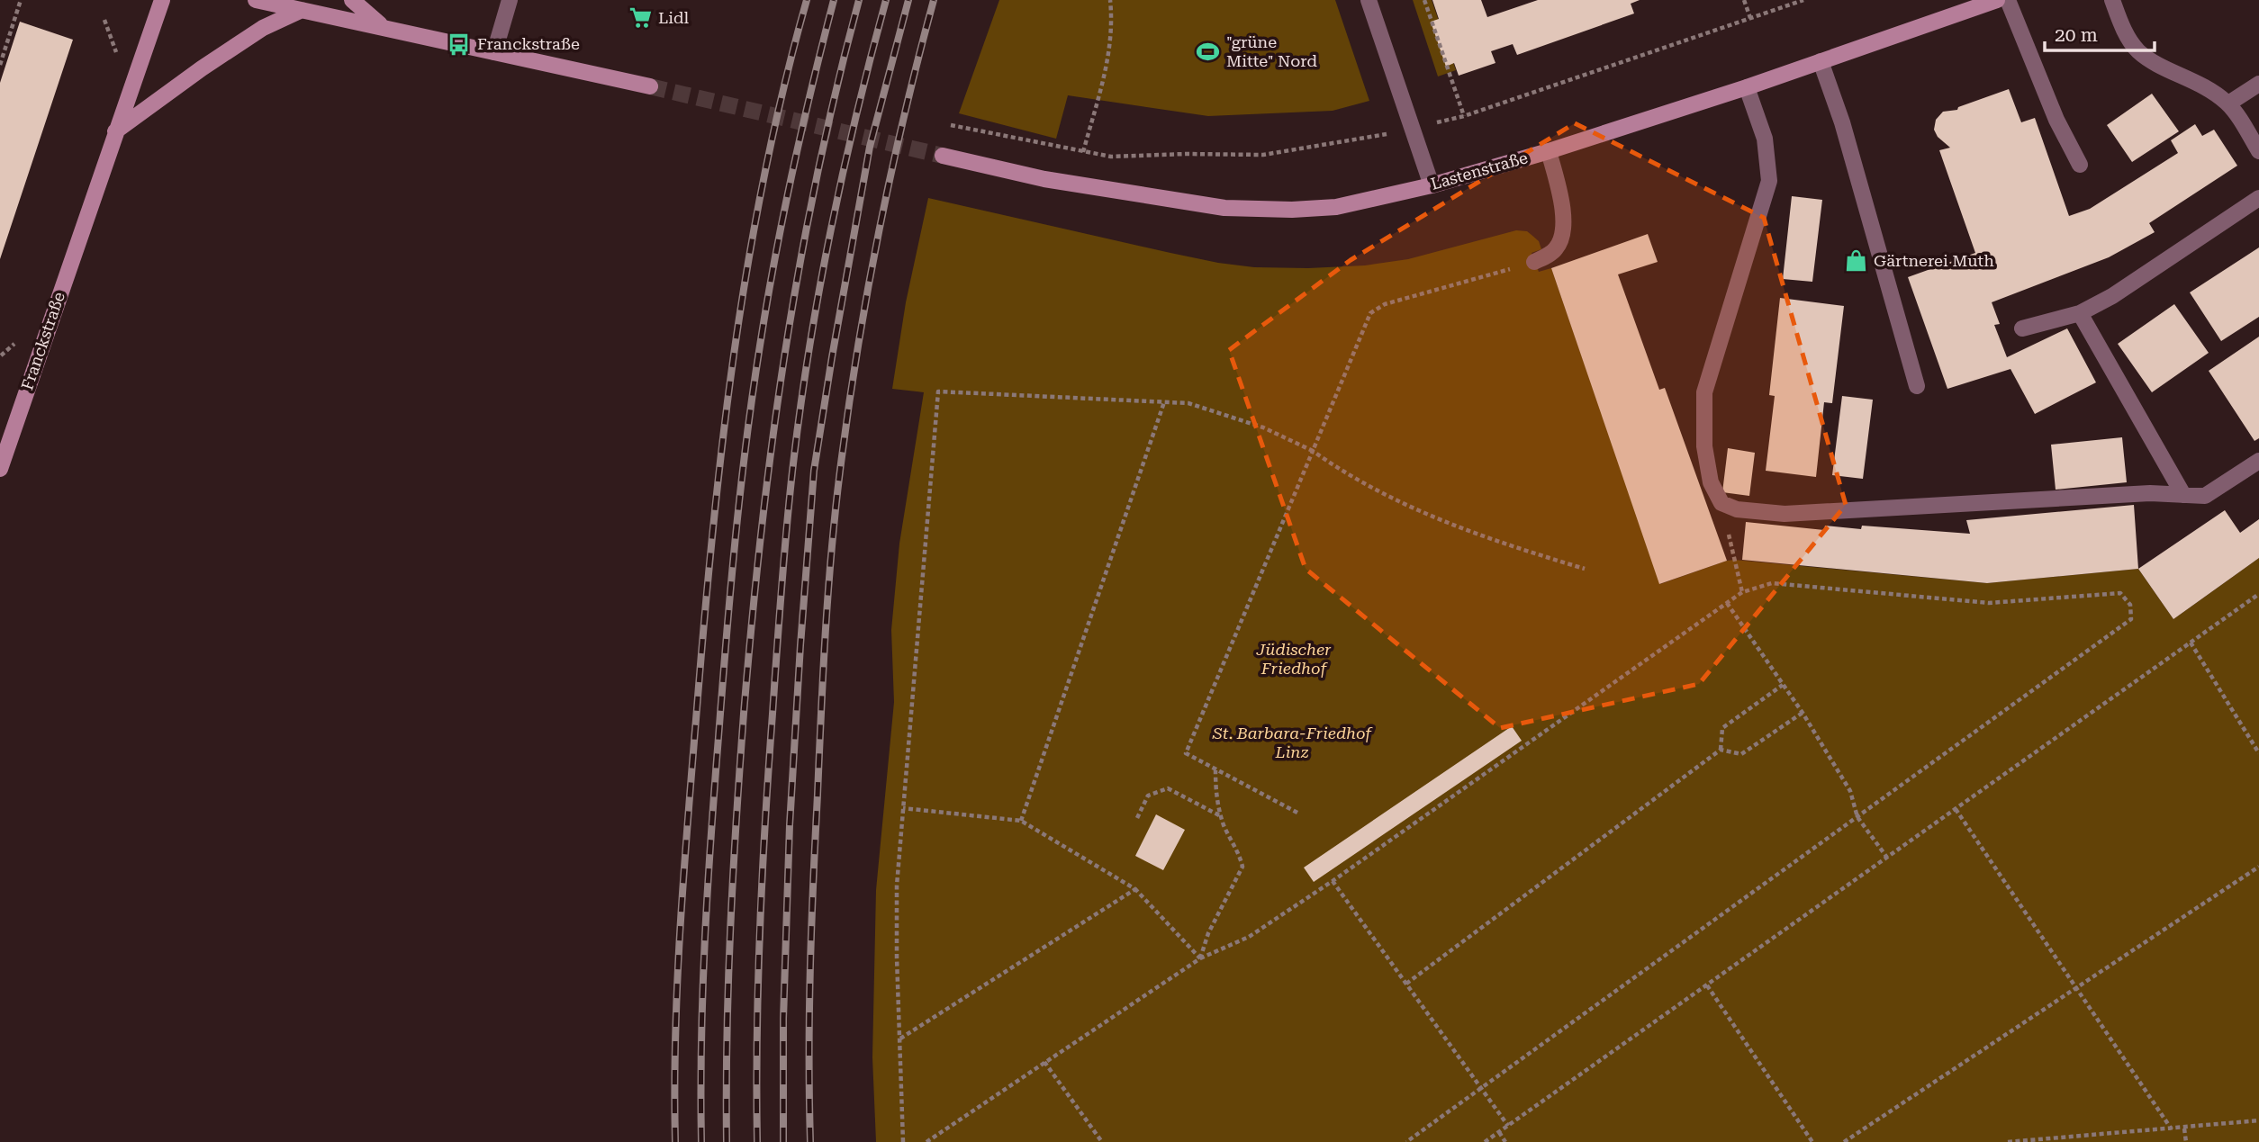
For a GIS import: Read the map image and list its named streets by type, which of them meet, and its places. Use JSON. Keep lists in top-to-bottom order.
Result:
{
  "streets": {
    "main road": ["Lastenstraße", "Franckstraße"]
  },
  "parks": ["Jüdischer Friedhof", "St. Barbara-Friedhof Linz"],
  "places": {
    "supermarket": ["Lidl"],
    "bus stop": ["Franckstraße"],
    "sports": ["\"grüne Mitte\" Nord"],
    "shop": ["Gärtnerei Muth"]
  },
  "scale_bar": "20 m"
}
